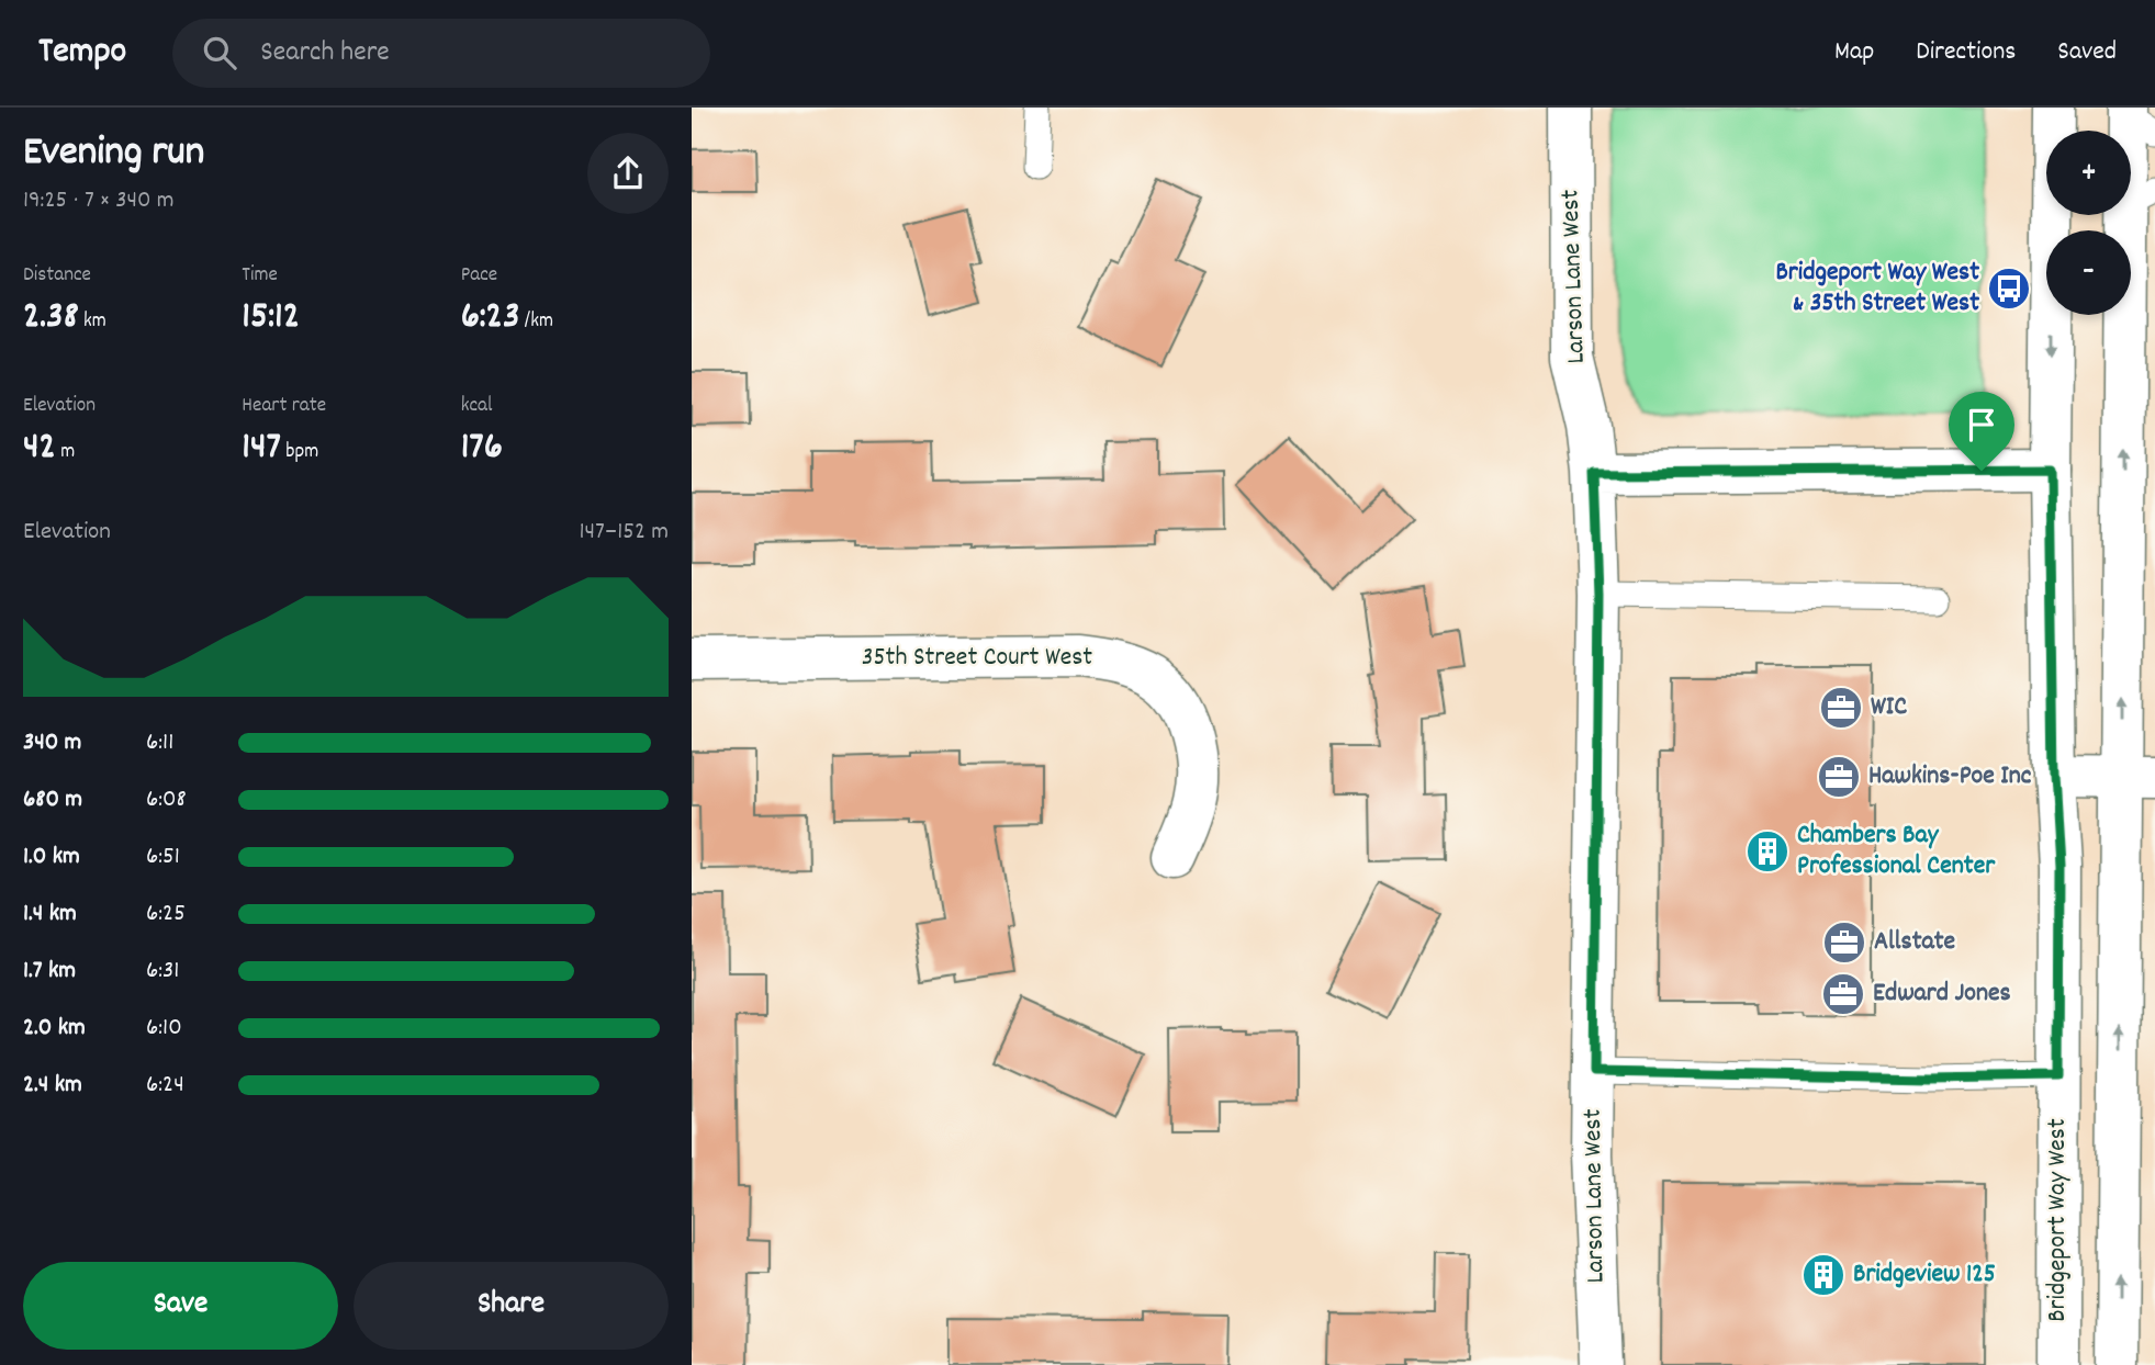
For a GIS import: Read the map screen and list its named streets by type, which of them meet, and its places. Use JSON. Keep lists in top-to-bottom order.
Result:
{
  "streets": {
    "main road": ["Larson Lane West", "35th Street Court West", "Bridgeport Way West"]
  },
  "places": {
    "bus stop": ["Bridgeport Way West & 35th Street West"],
    "office": [
      "WIC",
      "Hawkins-Poe Inc",
      "Allstate",
      "Edward Jones"
    ],
    "building": ["Chambers Bay Professional Center", "Bridgeview 125"]
  },
  "page": {
    "header": "Tempo",
    "search": "Search here",
    "nav": ["Map", "Directions", "Saved"],
    "heading": ["Evening run", "19:25 · 7 × 340 m"],
    "map_buttons": ["+", "−"],
    "stats": [
      ["Distance", "2.38 km"],
      ["Time", "15:12"],
      ["Pace", "6:23 /km"],
      ["Elevation", "42 m"],
      ["Heart rate", "147 bpm"],
      ["kcal", "176"]
    ],
    "chart": ["Elevation", "147–152 m"],
    "list": [
      {
        "name": "340 m",
        "note": "6:11"
      },
      {
        "name": "680 m",
        "note": "6:08"
      },
      {
        "name": "1.0 km",
        "note": "6:51"
      },
      {
        "name": "1.4 km",
        "note": "6:25"
      },
      {
        "name": "1.7 km",
        "note": "6:31"
      },
      {
        "name": "2.0 km",
        "note": "6:10"
      },
      {
        "name": "2.4 km",
        "note": "6:24"
      }
    ],
    "buttons": ["Save", "Share"]
  }
}
